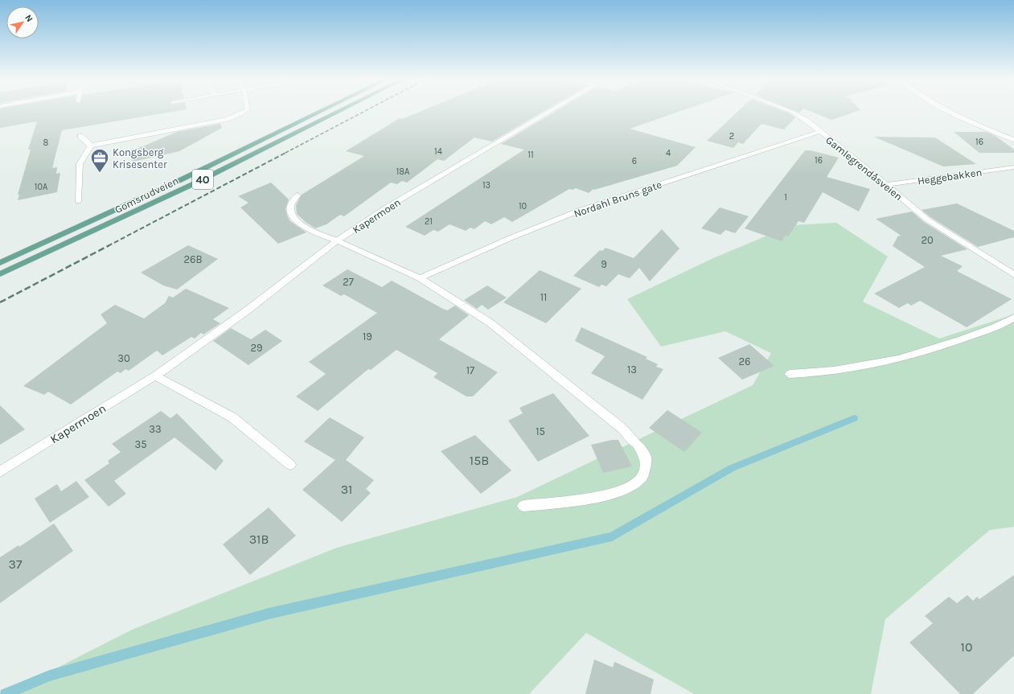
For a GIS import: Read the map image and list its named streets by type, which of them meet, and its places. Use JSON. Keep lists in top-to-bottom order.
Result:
{
  "streets": {
    "main road": ["40", "Gomsrudveien"],
    "street": [
      "Gamlegrendåsveien",
      "Heggebakken",
      "Nordahl Bruns gate",
      "Kapermoen"
    ]
  },
  "crossings": [
    ["Gamlegrendåsveien", "Heggebakken"],
    ["Gamlegrendåsveien", "Nordahl Bruns gate"]
  ],
  "places": {
    "office": ["Kongsberg Krisesenter"]
  },
  "house_numbers": [
    "2",
    "16",
    "8",
    "14",
    "4",
    "11",
    "16",
    "6",
    "18A",
    "13",
    "10A",
    "1",
    "10",
    "21",
    "20",
    "26B",
    "9",
    "27",
    "11",
    "19",
    "29",
    "30",
    "26",
    "13",
    "17",
    "33",
    "15",
    "35",
    "15B",
    "31",
    "31B",
    "37",
    "10"
  ],
  "north": "top right"
}
